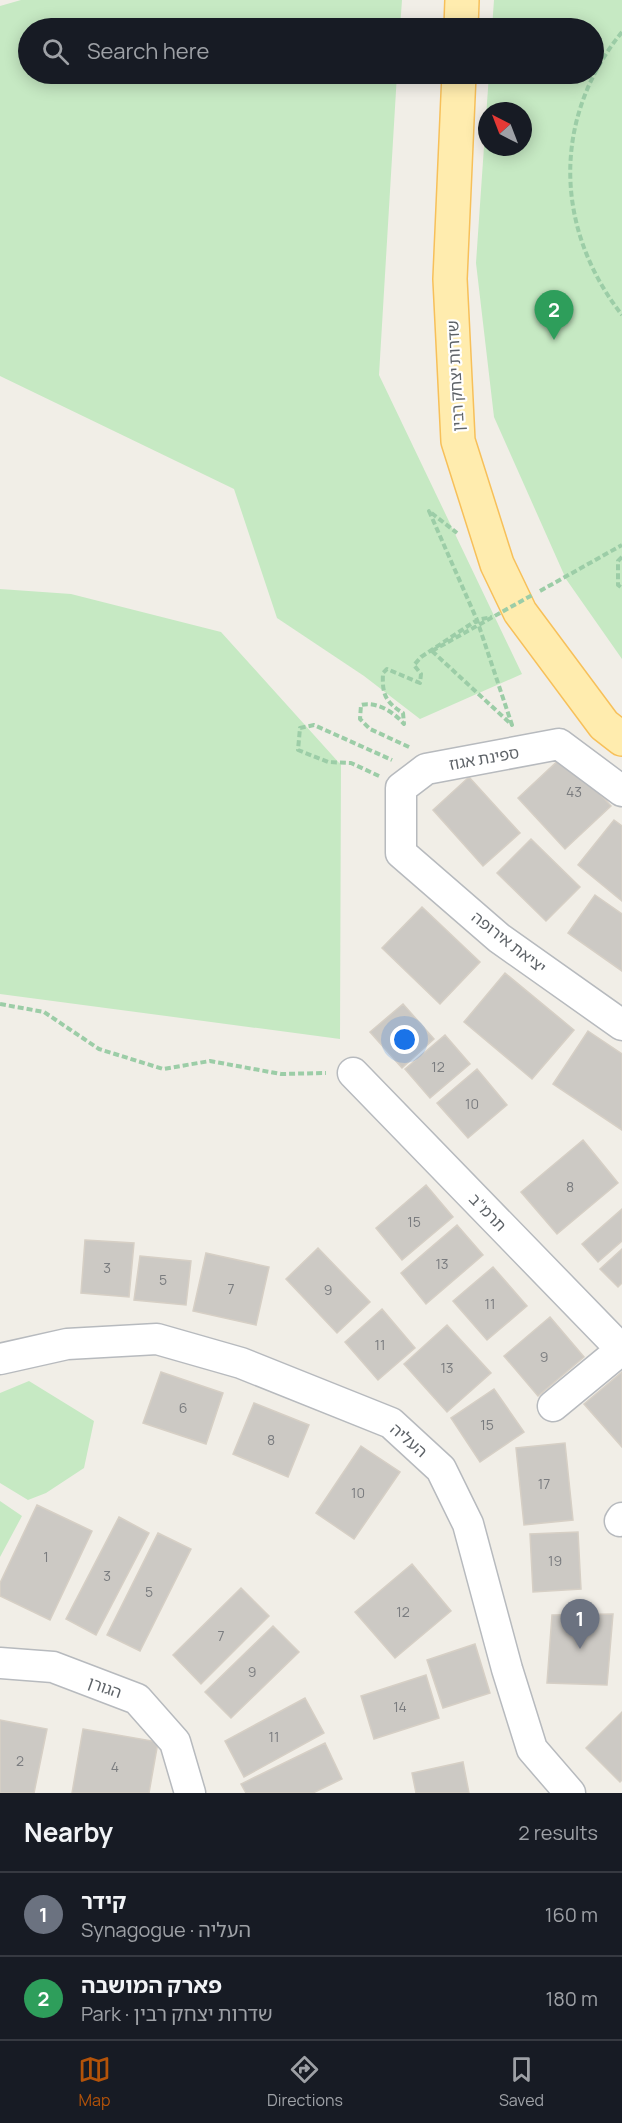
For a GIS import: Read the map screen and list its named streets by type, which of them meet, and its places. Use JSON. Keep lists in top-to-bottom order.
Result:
{
  "streets": {
    "main road": ["שדרות יצחק רבין"],
    "street": [
      "ספינת אגוז",
      "יציאת אירופה",
      "תרמ\"ב",
      "העליה",
      "הגורן"
    ]
  },
  "crossings": [
    ["ספינת אגוז", "יציאת אירופה"]
  ],
  "house_numbers": [
    "43",
    "12",
    "10",
    "8",
    "15",
    "13",
    "3",
    "5",
    "7",
    "9",
    "11",
    "11",
    "9",
    "13",
    "6",
    "15",
    "8",
    "17",
    "10",
    "1",
    "19",
    "3",
    "5",
    "12",
    "7",
    "9",
    "14",
    "11",
    "2",
    "4"
  ],
  "north": "top left",
  "page": {
    "search": "Search here",
    "pins": ["2", "1"],
    "heading": ["Nearby", "2 results"],
    "list": [
      {
        "mark": "1",
        "name": "קידר",
        "note": "Synagogue · העליה",
        "value": "160 m"
      },
      {
        "mark": "2",
        "name": "פארק המושבה",
        "note": "Park · שדרות יצחק רבין",
        "value": "180 m"
      }
    ],
    "nav": ["Map", "Directions", "Saved"]
  }
}
